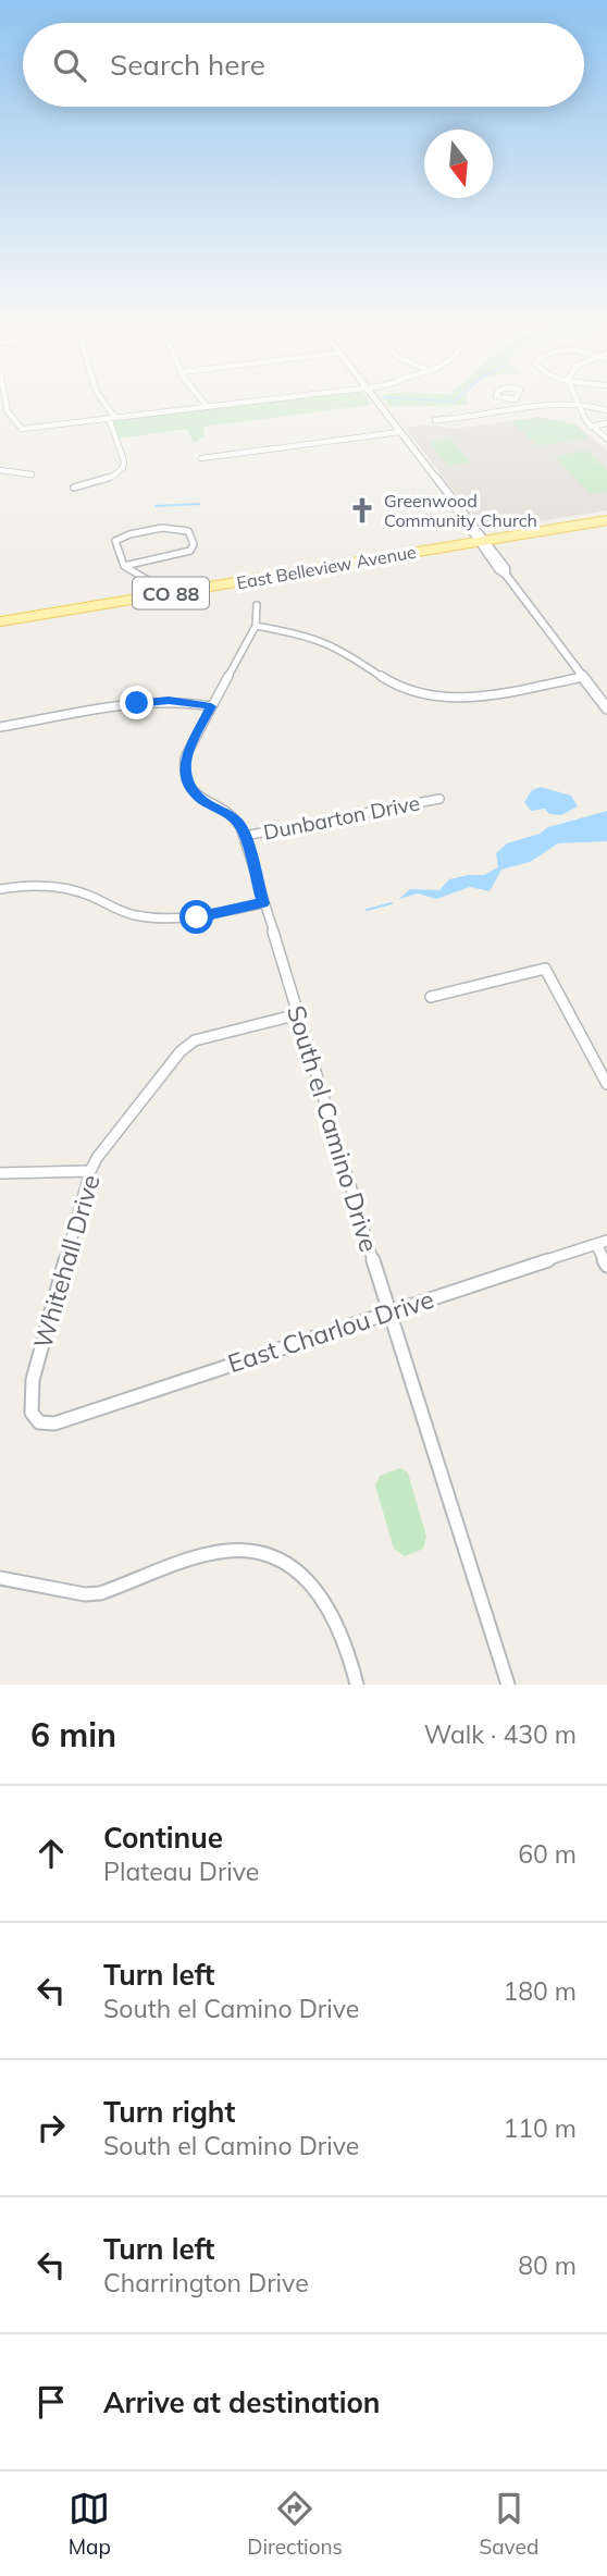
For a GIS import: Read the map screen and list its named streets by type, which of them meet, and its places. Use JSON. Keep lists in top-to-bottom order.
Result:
{
  "streets": {
    "main road": ["East Belleview Avenue", "CO 88"],
    "street": [
      "Dunbarton Drive",
      "South el Camino Drive",
      "Whitehall Drive",
      "East Charlou Drive"
    ]
  },
  "crossings": [
    ["Dunbarton Drive", "South el Camino Drive"],
    ["South el Camino Drive", "Whitehall Drive"],
    ["South el Camino Drive", "East Charlou Drive"],
    ["Whitehall Drive", "East Charlou Drive"]
  ],
  "places": {
    "church": ["Greenwood Community Church"]
  },
  "north": "bottom",
  "page": {
    "search": "Search here",
    "heading": ["6 min", "Walk · 430 m"],
    "list": [
      ["Continue", "Plateau Drive", "60 m"],
      ["Turn left", "South el Camino Drive", "180 m"],
      ["Turn right", "South el Camino Drive", "110 m"],
      ["Turn left", "Charrington Drive", "80 m"],
      "Arrive at destination"
    ],
    "nav": ["Map", "Directions", "Saved"]
  }
}
